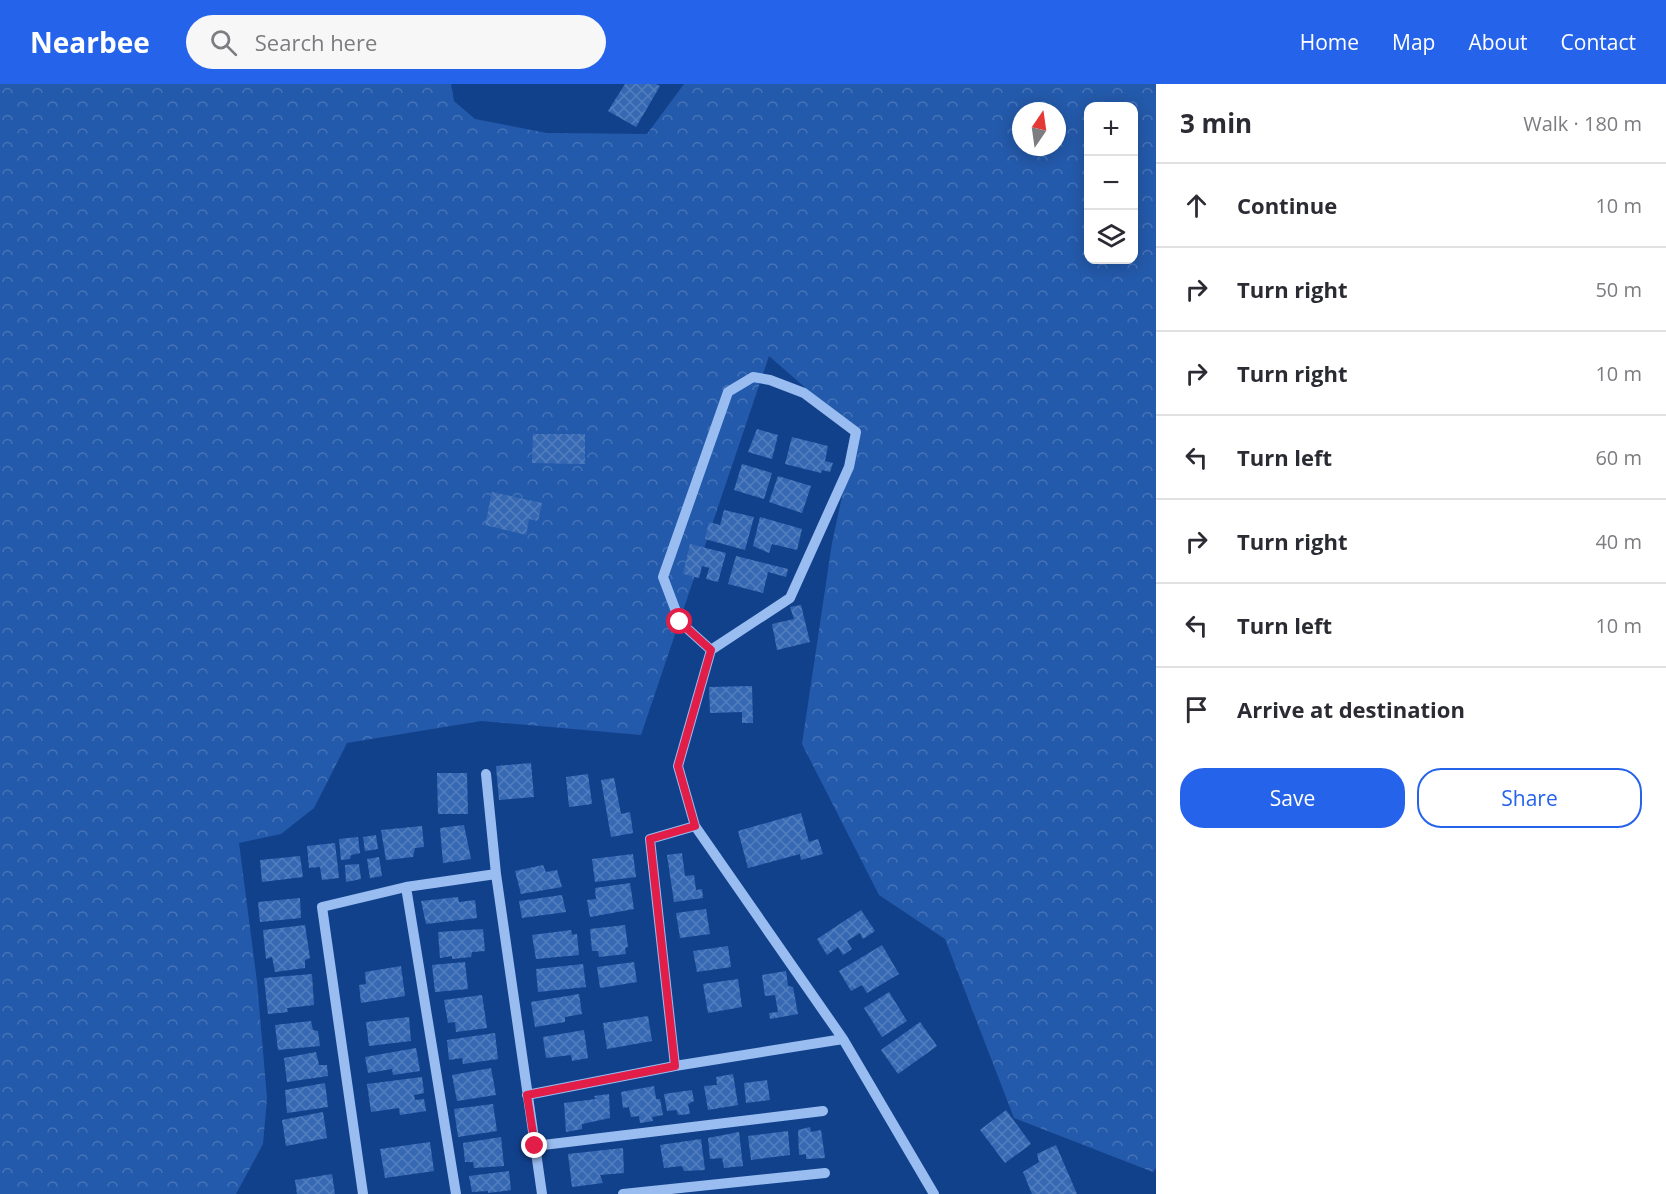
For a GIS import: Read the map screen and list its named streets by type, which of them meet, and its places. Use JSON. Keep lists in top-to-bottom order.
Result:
{
  "north": "top",
  "page": {
    "header": "Nearbee",
    "search": "Search here",
    "nav": [
      "Home",
      "Map",
      "About",
      "Contact"
    ],
    "heading": ["3 min", "Walk · 180 m"],
    "map_buttons": ["+", "−"],
    "list": [
      ["Continue", "10 m"],
      ["Turn right", "50 m"],
      ["Turn right", "10 m"],
      ["Turn left", "60 m"],
      ["Turn right", "40 m"],
      ["Turn left", "10 m"],
      "Arrive at destination"
    ],
    "buttons": ["Save", "Share"]
  }
}
